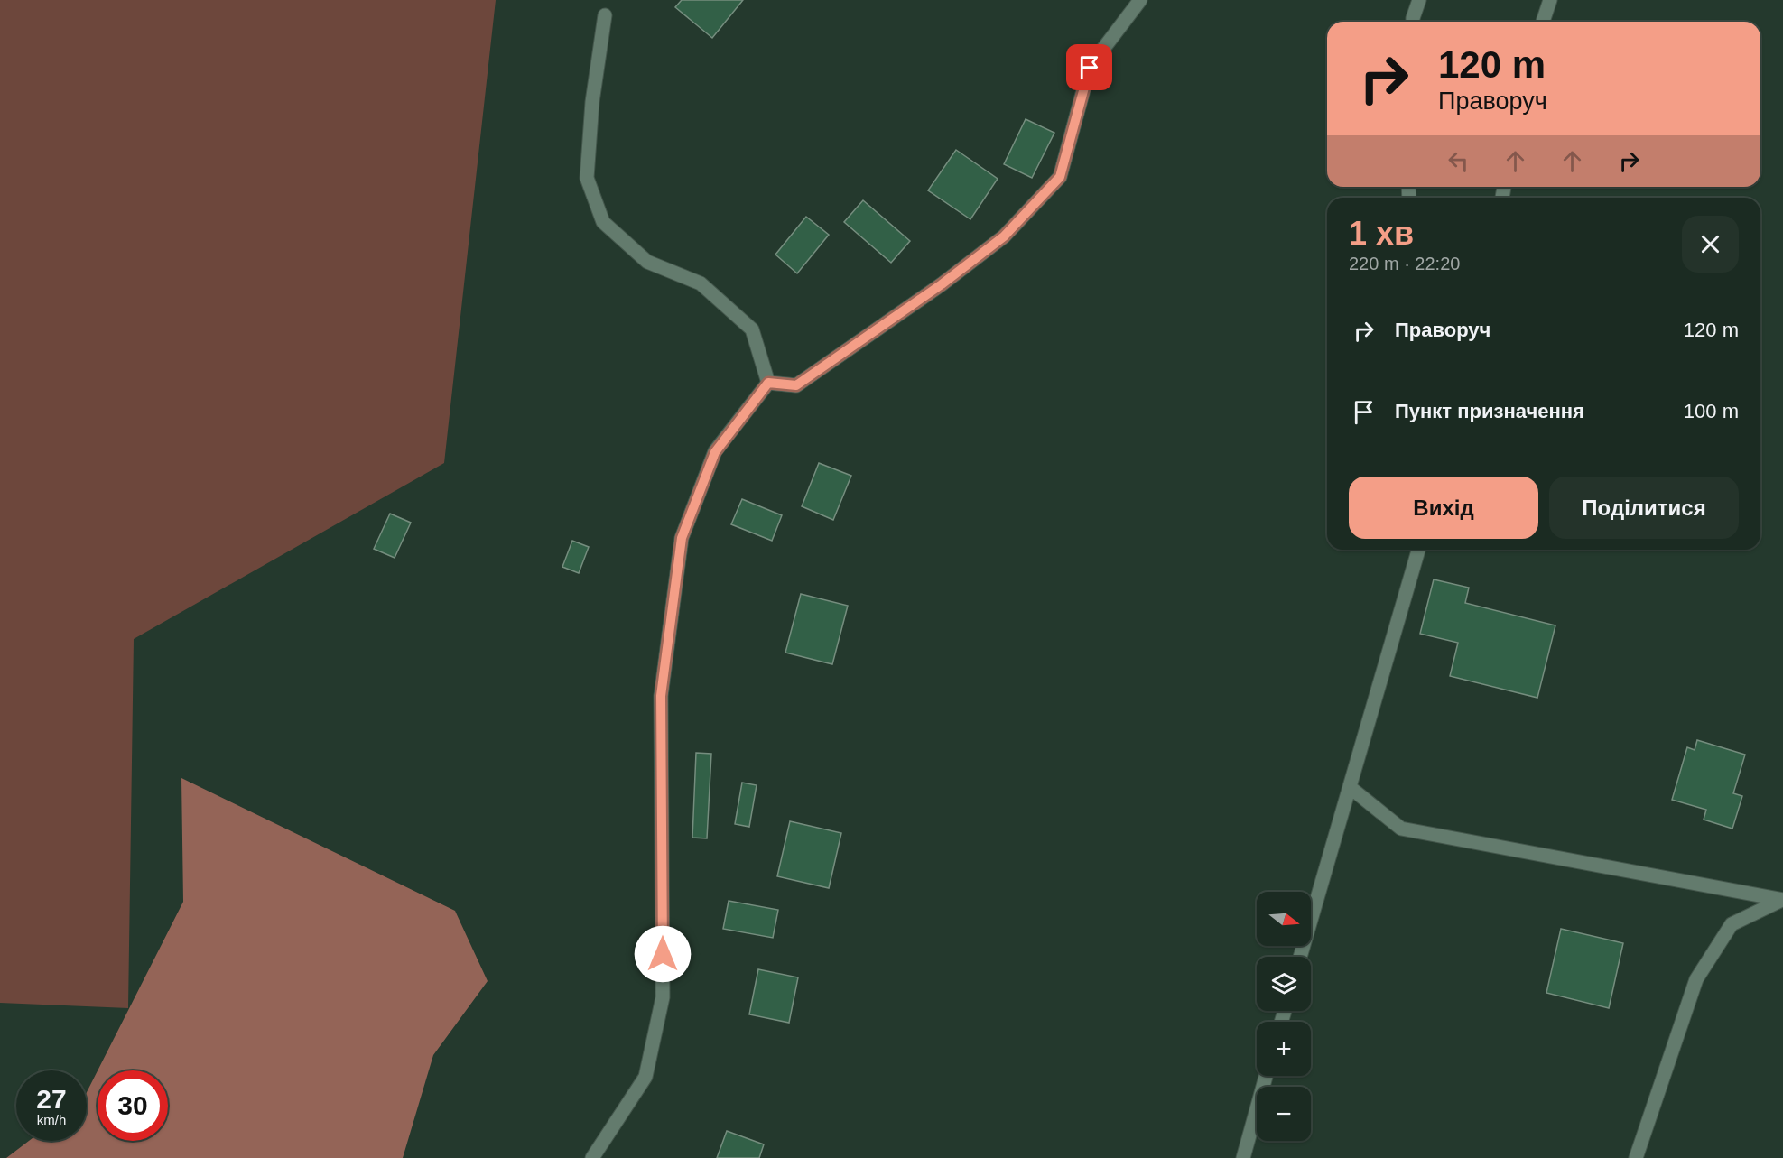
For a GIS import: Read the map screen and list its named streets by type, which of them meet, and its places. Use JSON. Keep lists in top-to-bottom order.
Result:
{
  "north": "right",
  "page": {
    "turn": ["120 m", "Праворуч"],
    "heading": ["1 хв", "220 m · 22:20"],
    "list": [
      {
        "name": "Праворуч",
        "value": "120 m"
      },
      {
        "name": "Пункт призначення",
        "value": "100 m"
      }
    ],
    "buttons": ["Вихід", "Поділитися"],
    "map_buttons": ["+", "−"],
    "speed": "27 km/h",
    "limit": "30"
  }
}
